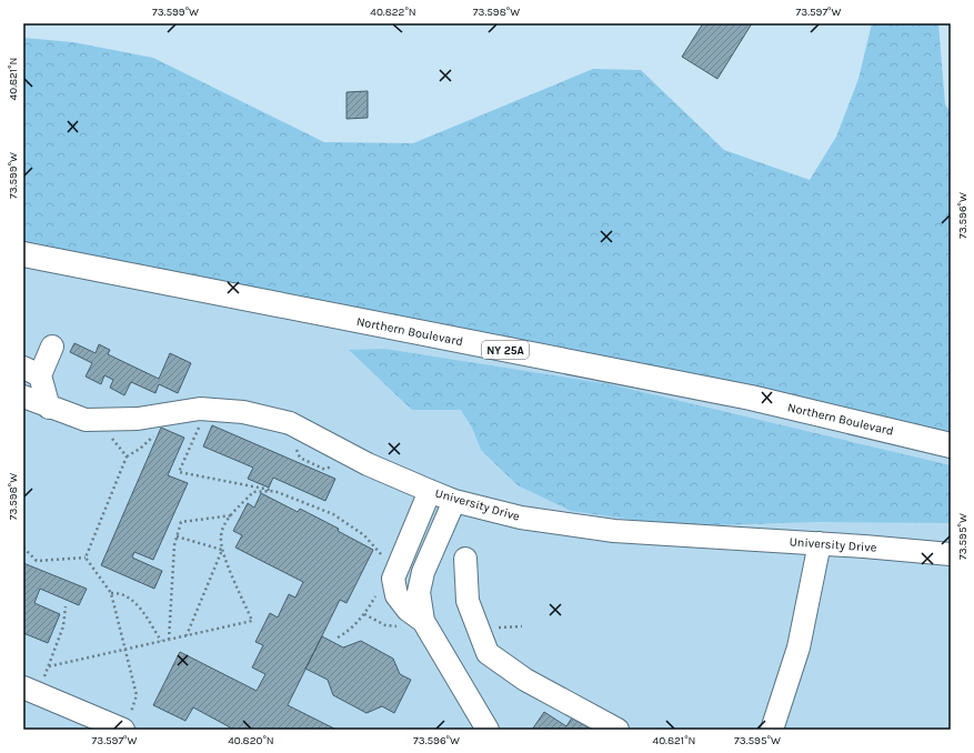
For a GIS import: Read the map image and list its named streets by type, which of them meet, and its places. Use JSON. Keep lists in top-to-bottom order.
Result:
{
  "streets": {
    "main road": ["Northern Boulevard", "NY 25A"],
    "street": ["University Drive"]
  },
  "coordinates": [
    "73.599°W",
    "40.822°N",
    "73.598°W",
    "73.597°W",
    "40.821°N",
    "73.596°W",
    "73.595°W",
    "40.820°N"
  ]
}
